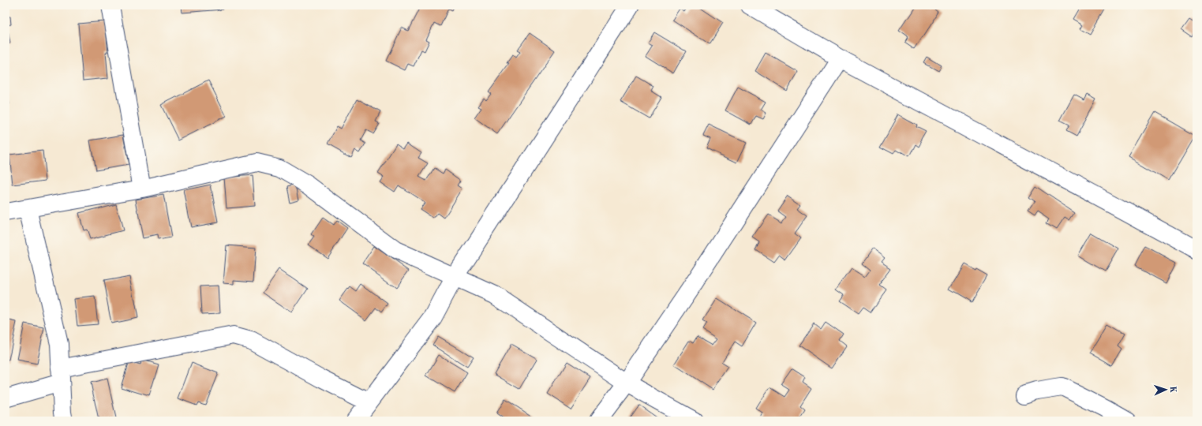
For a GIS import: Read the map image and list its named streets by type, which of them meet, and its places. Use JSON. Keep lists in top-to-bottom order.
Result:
{
  "north": "right"
}
